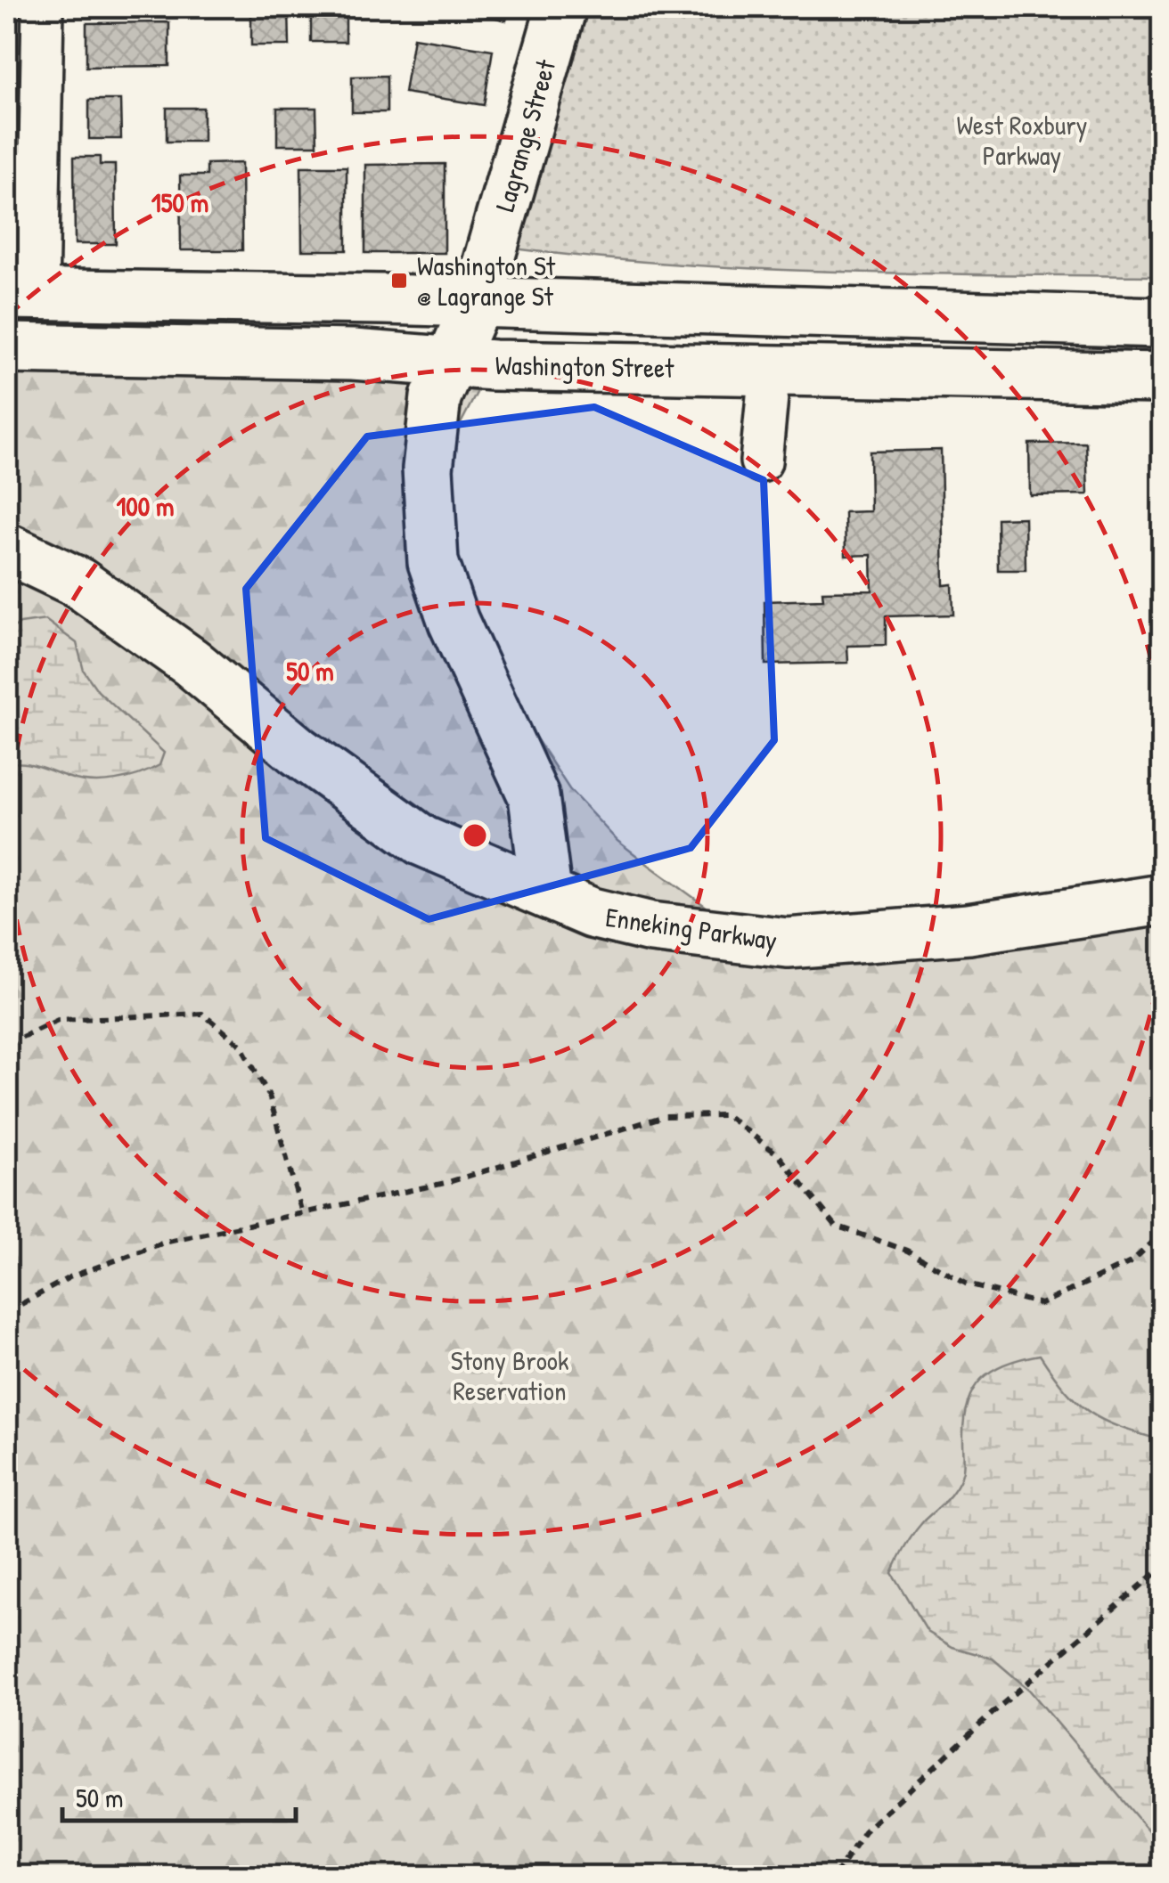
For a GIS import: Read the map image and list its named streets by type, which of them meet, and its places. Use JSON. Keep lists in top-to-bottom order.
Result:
{
  "streets": {
    "main road": ["Lagrange Street", "Washington Street", "Enneking Parkway"]
  },
  "crossings": [
    ["Lagrange Street", "Washington Street"],
    ["Lagrange Street", "Enneking Parkway"]
  ],
  "parks": ["West Roxbury Parkway", "Stony Brook Reservation"],
  "places": {
    "transit": ["Washington St @ Lagrange St"]
  },
  "scale_bar": "50 m",
  "rings": ["150 m", "100 m", "50 m"]
}
